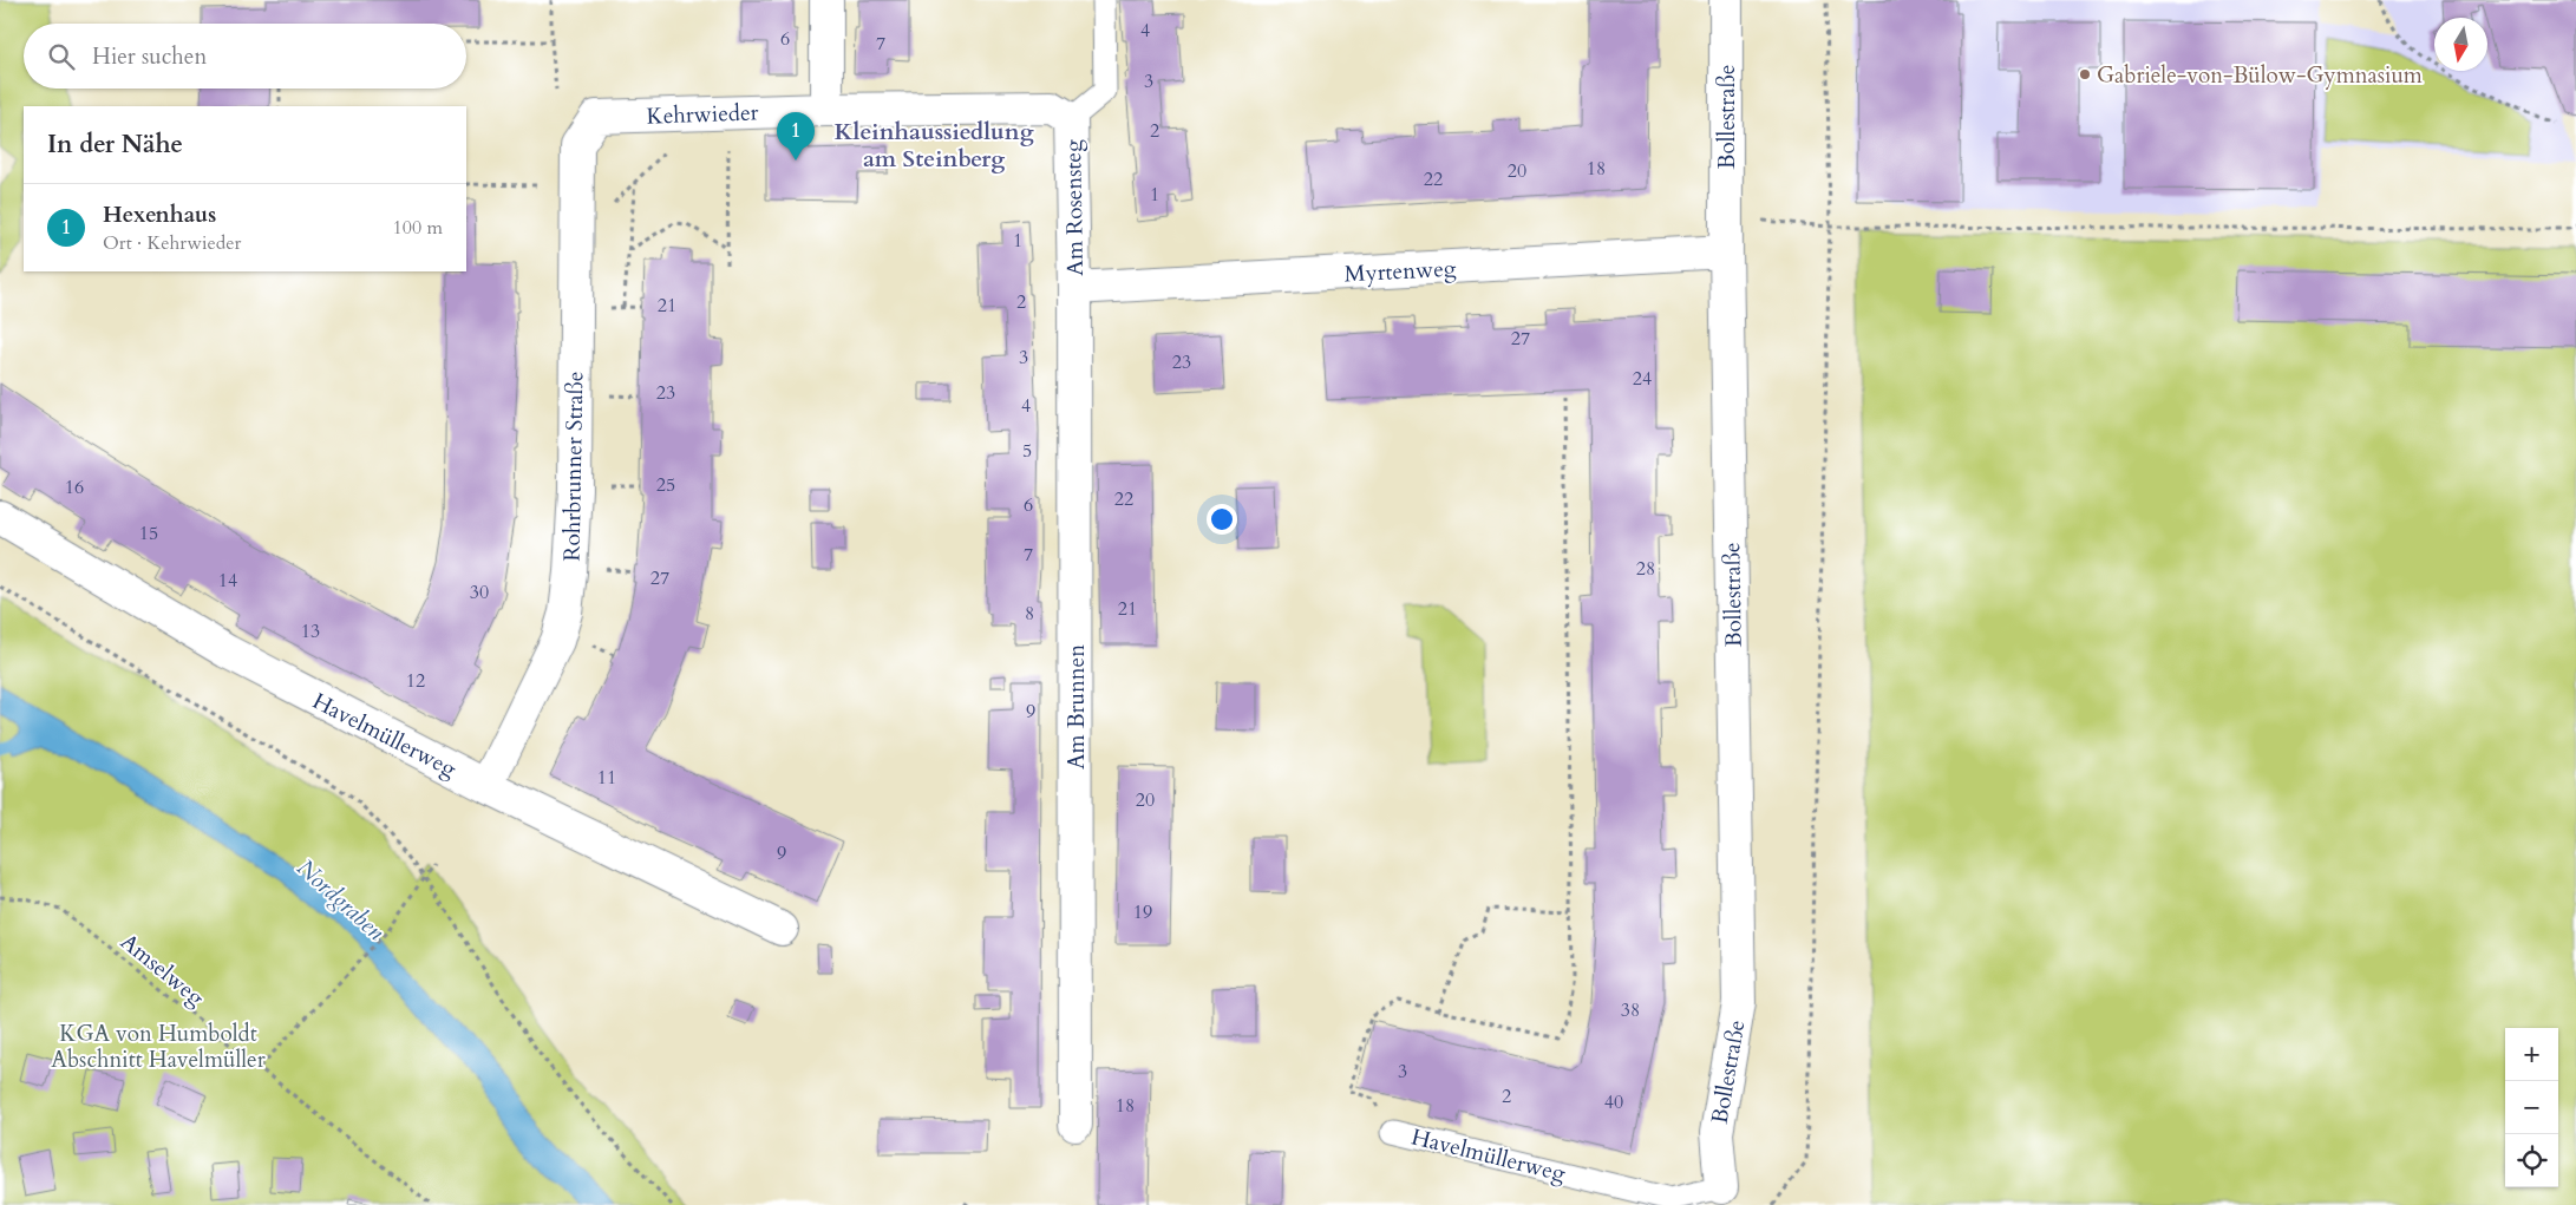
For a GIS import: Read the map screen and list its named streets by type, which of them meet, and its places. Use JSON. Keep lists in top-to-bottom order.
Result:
{
  "streets": {
    "street": [
      "Kehrwieder",
      "Bollestraße",
      "Am Rosensteg",
      "Myrtenweg",
      "Rohrbrunner Straße",
      "Am Brunnen",
      "Havelmüllerweg"
    ],
    "path": ["Amselweg"]
  },
  "crossings": [
    ["Kehrwieder", "Am Rosensteg"],
    ["Kehrwieder", "Rohrbrunner Straße"],
    ["Bollestraße", "Myrtenweg"],
    ["Bollestraße", "Havelmüllerweg"],
    ["Am Rosensteg", "Myrtenweg"],
    ["Am Rosensteg", "Am Brunnen"],
    ["Myrtenweg", "Am Brunnen"],
    ["Rohrbrunner Straße", "Havelmüllerweg"]
  ],
  "districts": ["Kleinhaussiedlung am Steinberg"],
  "water": ["Nordgraben"],
  "parks": ["KGA von Humboldt Abschnitt Havelmüller"],
  "places": ["Gabriele-von-Bülow-Gymnasium"],
  "house_numbers": [
    "4",
    "6",
    "7",
    "3",
    "2",
    "18",
    "20",
    "22",
    "1",
    "1",
    "2",
    "21",
    "27",
    "3",
    "23",
    "24",
    "23",
    "4",
    "5",
    "25",
    "16",
    "22",
    "6",
    "15",
    "7",
    "28",
    "27",
    "14",
    "30",
    "21",
    "8",
    "13",
    "12",
    "9",
    "11",
    "20",
    "9",
    "19",
    "38",
    "3",
    "2",
    "40",
    "18"
  ],
  "north": "bottom",
  "page": {
    "search": "Hier suchen",
    "heading": "In der Nähe",
    "pins": "1",
    "list": [
      {
        "mark": "1",
        "name": "Hexenhaus",
        "note": "Ort · Kehrwieder",
        "value": "100 m"
      }
    ],
    "map_buttons": ["+", "−"]
  }
}
